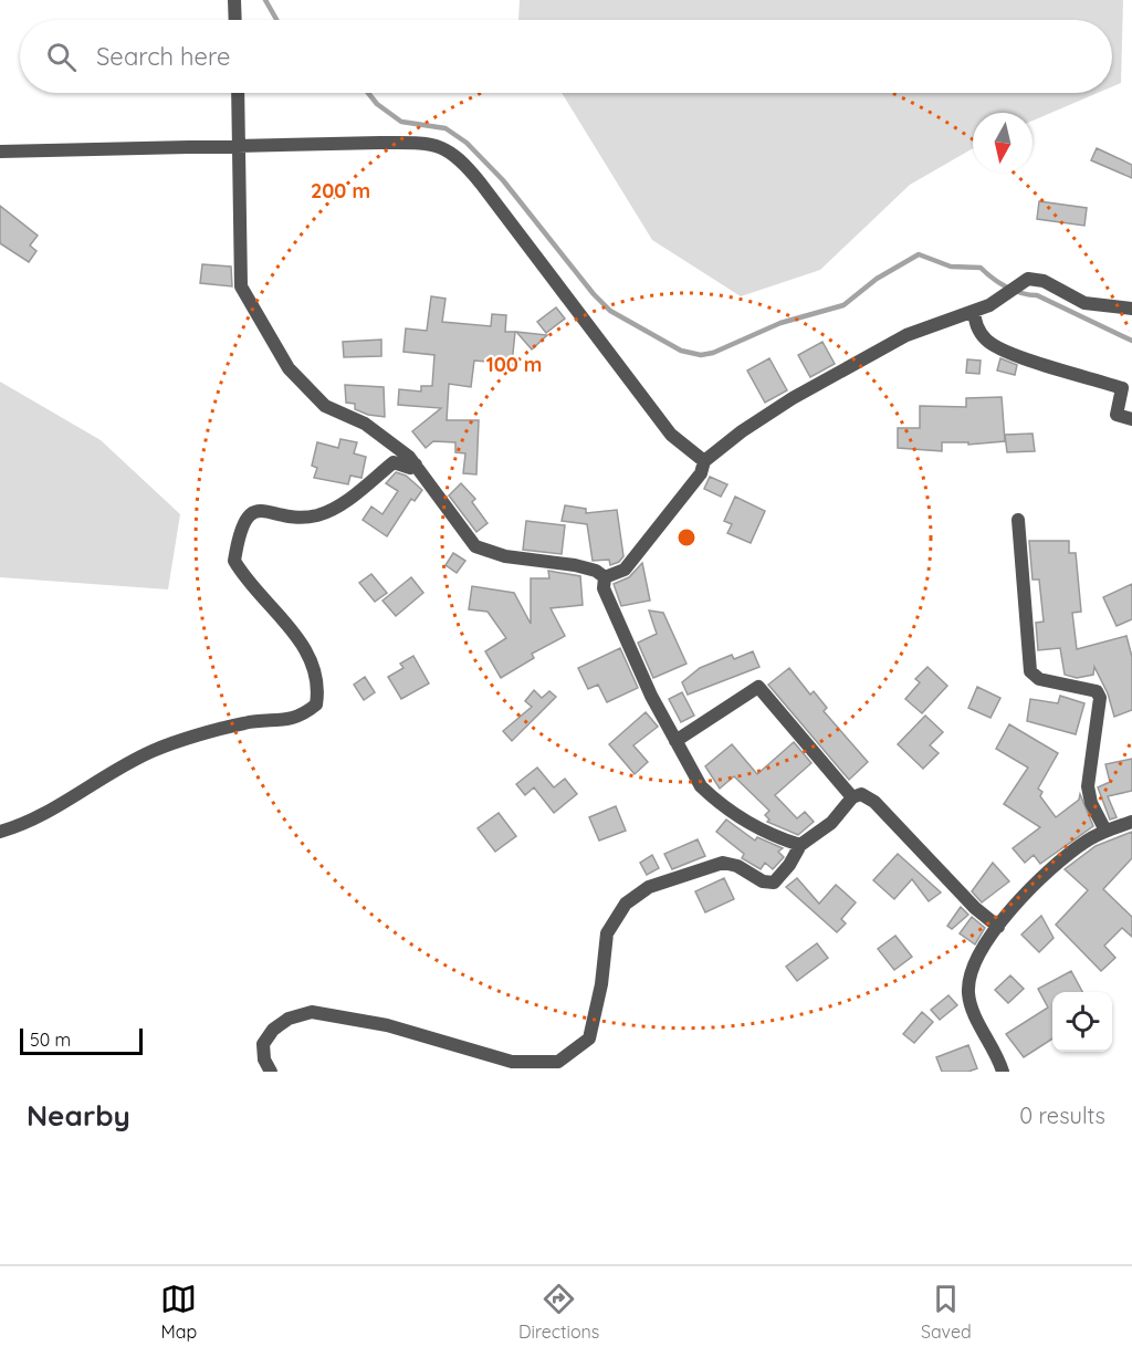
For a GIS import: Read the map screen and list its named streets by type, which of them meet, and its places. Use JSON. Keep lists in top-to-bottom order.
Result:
{
  "scale_bar": "50 m",
  "north": "bottom",
  "page": {
    "search": "Search here",
    "scale": "50 m",
    "heading": ["Nearby", "0 results"],
    "nav": ["Map", "Directions", "Saved"]
  },
  "rings": ["200 m", "100 m"]
}
